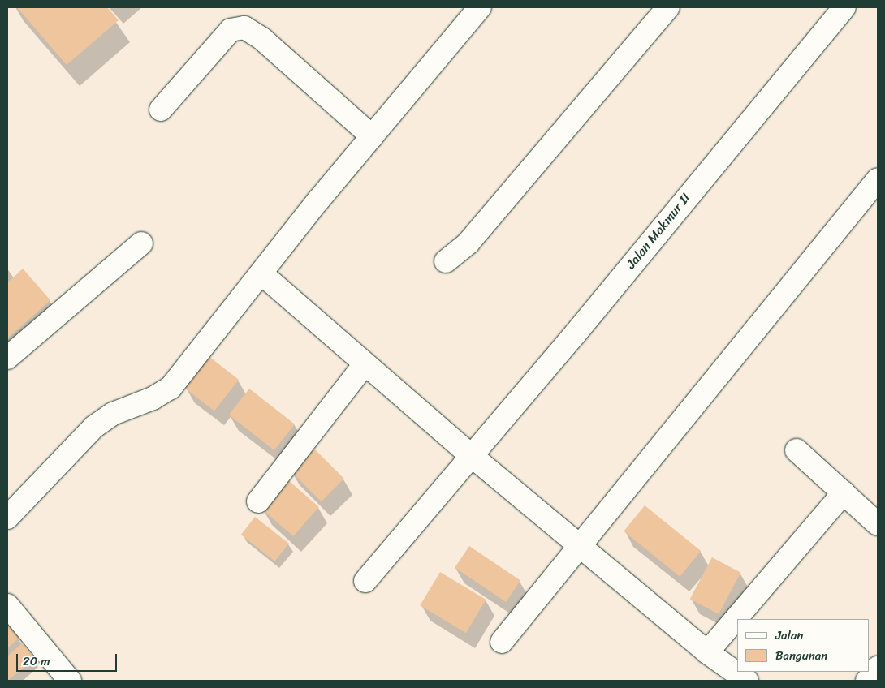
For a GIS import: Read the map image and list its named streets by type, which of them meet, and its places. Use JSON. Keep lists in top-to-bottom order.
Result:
{
  "streets": {
    "street": ["Jalan Makmur II"]
  },
  "legend": ["Jalan", "Bangunan"],
  "scale_bar": "20 m"
}
